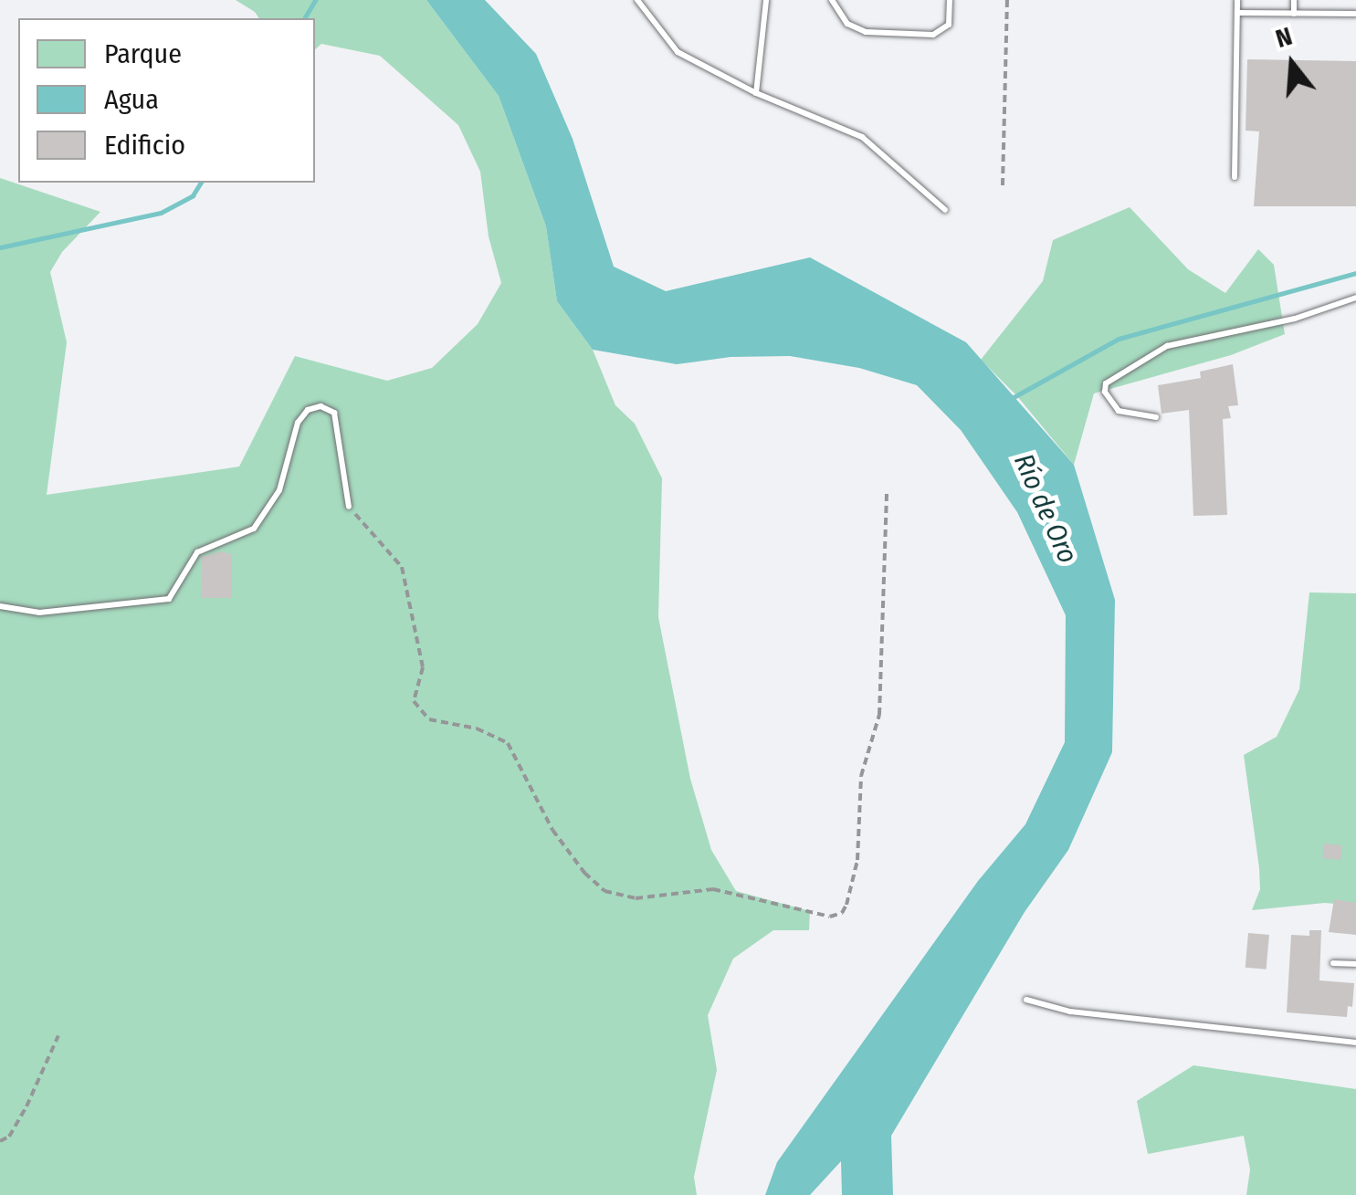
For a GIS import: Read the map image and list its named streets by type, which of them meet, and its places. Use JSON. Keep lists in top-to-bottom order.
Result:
{
  "water": ["Río de Oro"],
  "legend": ["Parque", "Agua", "Edificio"],
  "north": "top"
}
